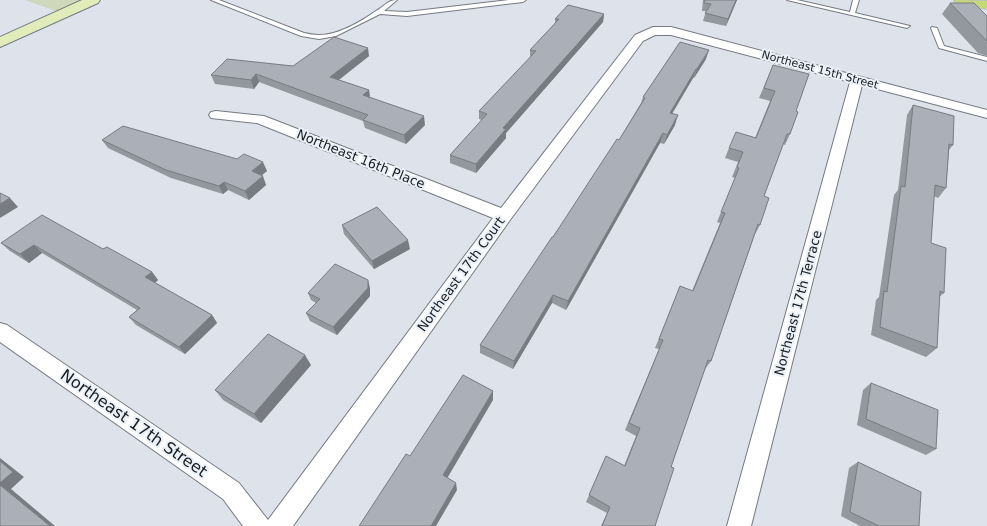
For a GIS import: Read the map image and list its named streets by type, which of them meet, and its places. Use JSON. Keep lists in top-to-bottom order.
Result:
{
  "streets": {
    "street": [
      "Northeast 15th Street",
      "Northeast 16th Place",
      "Northeast 17th Court",
      "Northeast 17th Terrace",
      "Northeast 17th Street"
    ]
  },
  "crossings": [
    ["Northeast 15th Street", "Northeast 17th Court"],
    ["Northeast 15th Street", "Northeast 17th Terrace"],
    ["Northeast 16th Place", "Northeast 17th Court"]
  ]
}
